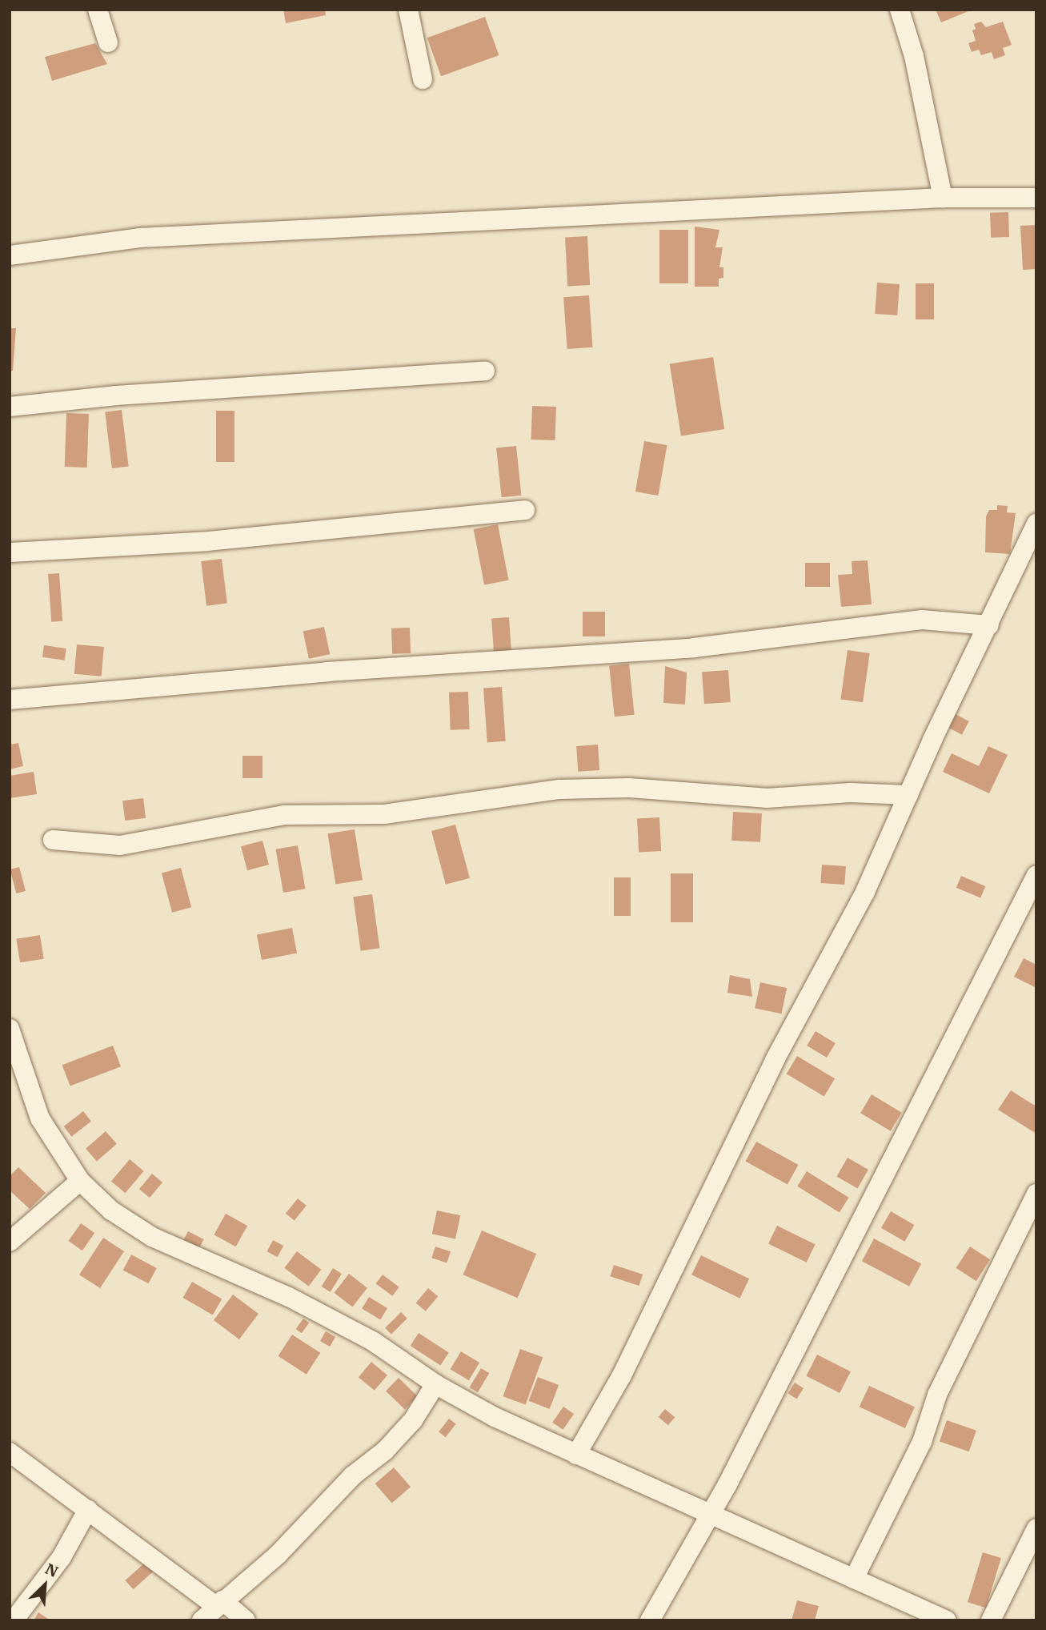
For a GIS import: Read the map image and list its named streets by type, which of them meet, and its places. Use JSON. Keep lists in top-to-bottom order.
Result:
{
  "north": "top right"
}
